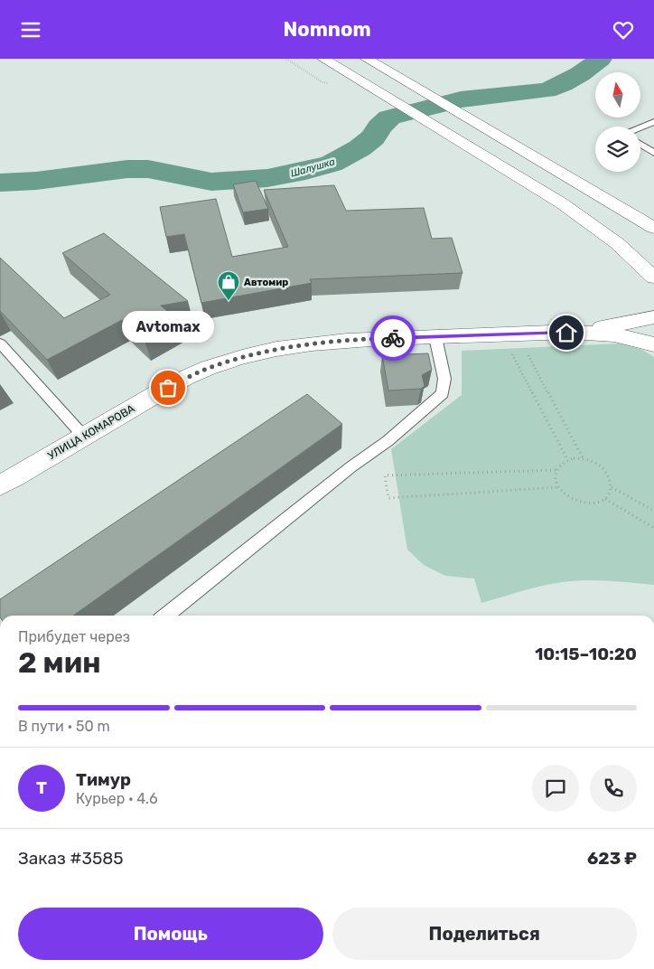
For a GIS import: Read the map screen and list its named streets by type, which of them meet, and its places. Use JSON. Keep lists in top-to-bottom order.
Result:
{
  "streets": {
    "main road": ["УЛИЦА КОМАРОВА"]
  },
  "water": ["Шалушка"],
  "places": {
    "shop": ["Автомир"],
    "other": ["Avtomax"]
  },
  "north": "top",
  "page": {
    "header": "Nomnom",
    "bubble": "Avtomax",
    "heading": ["2 мин", "Прибудет через", "10:15–10:20"],
    "panel": [
      "Тимур",
      "Курьер · 4.6",
      "Заказ #3585",
      "623 ₽"
    ],
    "bar": "В пути · 50 m",
    "round": "Т",
    "buttons": ["Помощь", "Поделиться"]
  }
}
